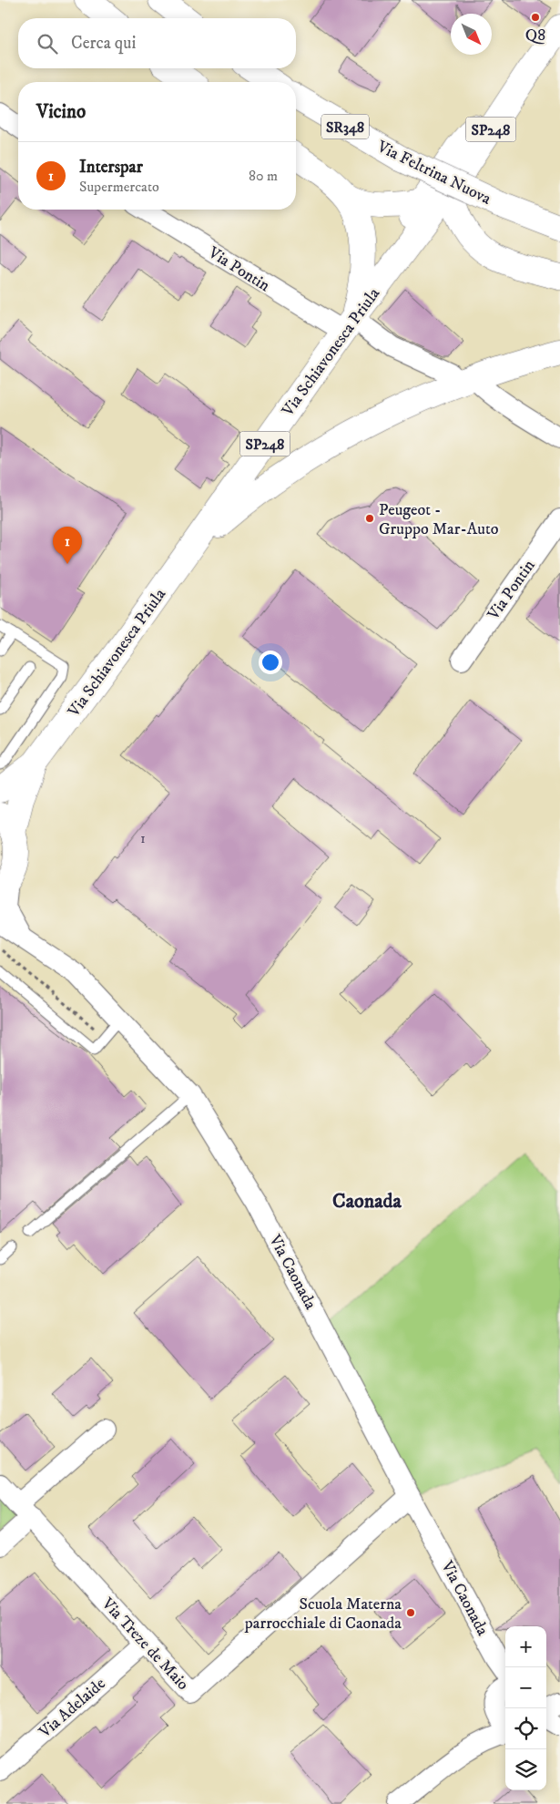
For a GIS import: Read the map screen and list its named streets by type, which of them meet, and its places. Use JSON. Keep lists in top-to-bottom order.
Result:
{
  "streets": {
    "main road": [
      "SR348",
      "SP248",
      "Via Feltrina Nuova",
      "Via Schiavonesca Priula"
    ],
    "street": [
      "Via Pontin",
      "Via Caonada",
      "Via Treze de Maio",
      "Via Adelaide"
    ]
  },
  "crossings": [
    ["Via Pontin", "Via Schiavonesca Priula"],
    ["Via Caonada", "Via Treze de Maio"],
    ["Via Treze de Maio", "Via Adelaide"]
  ],
  "districts": ["Caonada"],
  "places": ["Q8", "Peugeot - Gruppo Mar-Auto", "Scuola Materna parrocchiale di Caonada"],
  "house_numbers": ["1"],
  "north": "bottom right",
  "page": {
    "search": "Cerca qui",
    "heading": "Vicino",
    "list": [
      {
        "mark": "1",
        "name": "Interspar",
        "note": "Supermercato",
        "value": "80 m"
      }
    ],
    "pins": "1",
    "map_buttons": ["+", "−"]
  }
}
